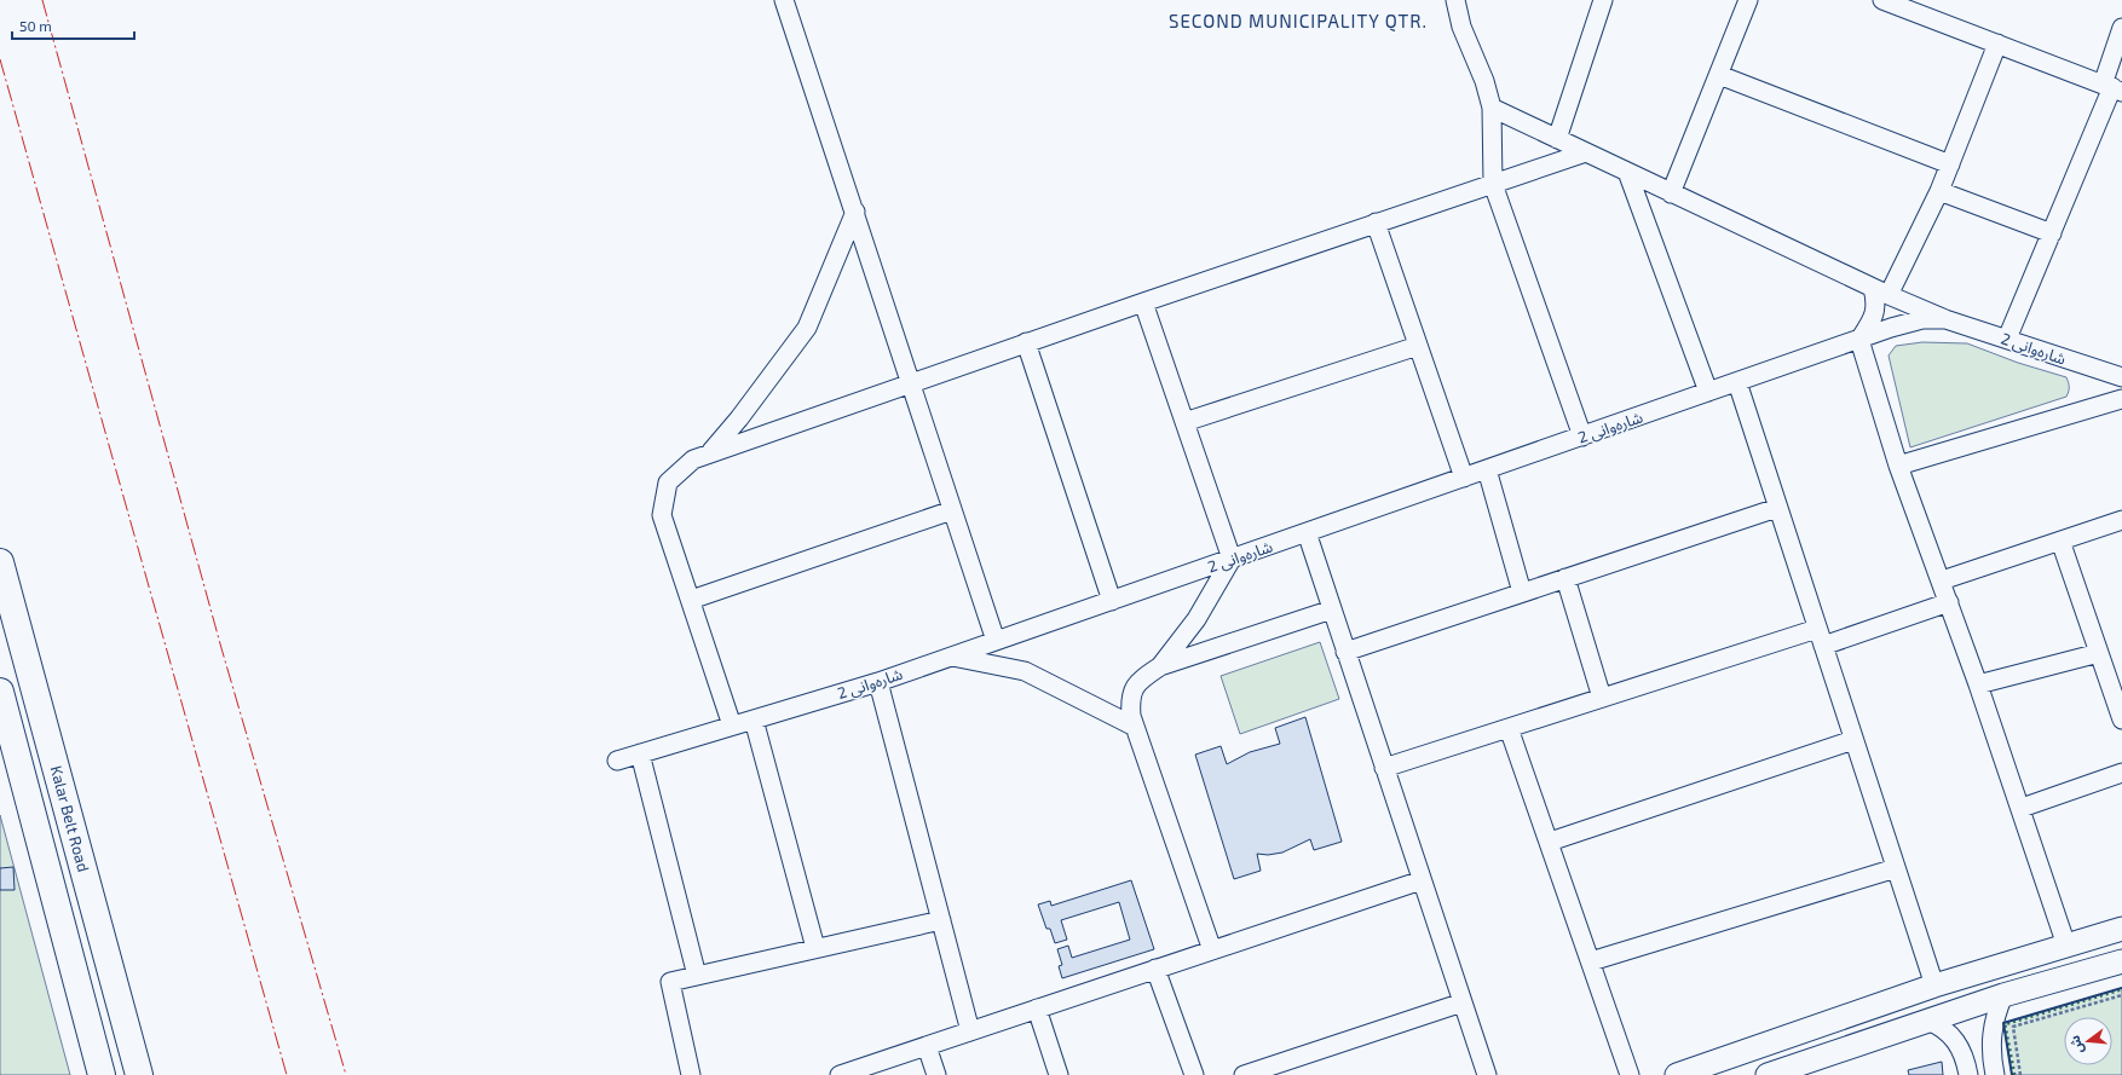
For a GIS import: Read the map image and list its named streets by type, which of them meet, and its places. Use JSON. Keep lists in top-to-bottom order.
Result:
{
  "streets": {
    "highway": ["Kalar Belt Road"],
    "street": ["شارەوانی 2"]
  },
  "districts": ["SECOND MUNICIPALITY QTR."],
  "scale_bar": "50 m",
  "north": "left"
}
